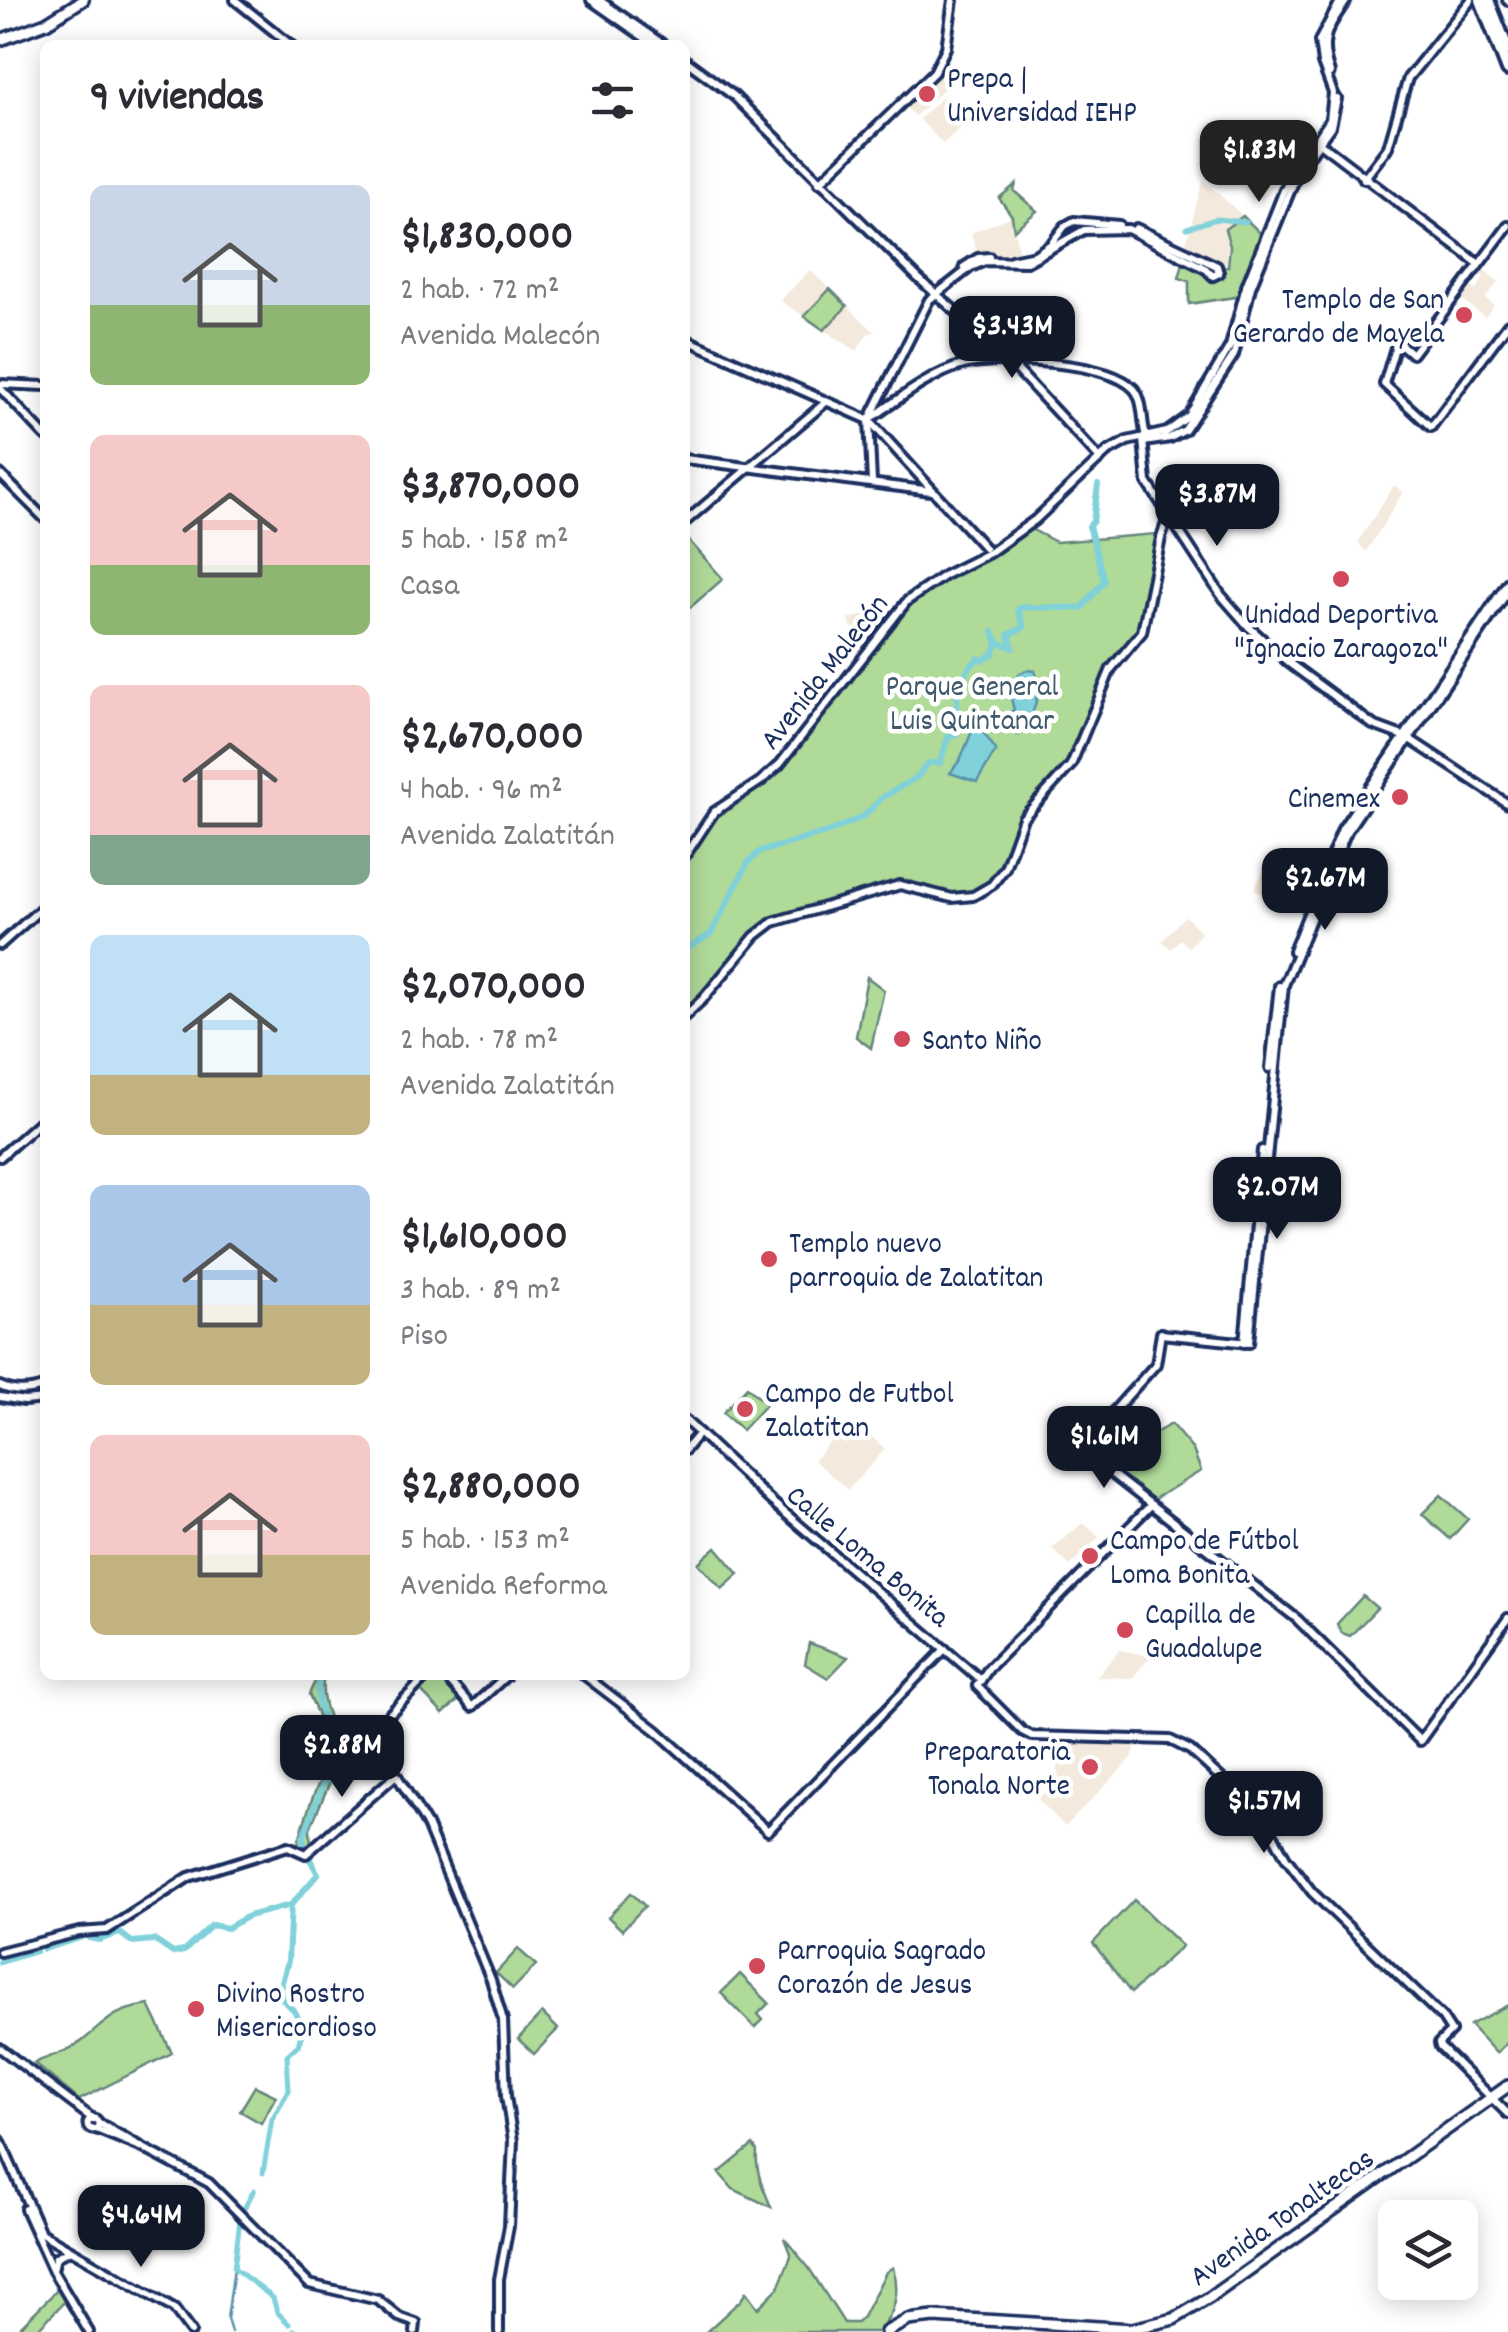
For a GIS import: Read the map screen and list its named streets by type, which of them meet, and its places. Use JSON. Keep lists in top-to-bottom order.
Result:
{
  "streets": {
    "main road": ["Avenida Tonaltecas"],
    "street": ["Avenida Malecón", "Calle Loma Bonita"]
  },
  "crossings": [
    ["Calle Loma Bonita", "Avenida Tonaltecas"]
  ],
  "parks": ["Parque General Luis Quintanar"],
  "places": [
    "Prepa | Universidad IEHP",
    "Templo de San Gerardo de Mayela",
    "Unidad Deportiva \"Ignacio Zaragoza\"",
    "Cinemex",
    "Santo Niño",
    "Templo nuevo parroquia de Zalatitan",
    "Campo de Futbol Zalatitan",
    "Campo de Fútbol Loma Bonita",
    "Capilla de Guadalupe",
    "Preparatoria Tonala Norte",
    "Parroquia Sagrado Corazón de Jesus",
    "Divino Rostro Misericordioso"
  ],
  "page": {
    "heading": "9 viviendas",
    "price": [
      "$1.83M",
      "$3.43M",
      "$3.87M",
      "$2.67M",
      "$2.07M",
      "$1.61M",
      "$2.88M",
      "$1.57M",
      "$4.64M"
    ],
    "list": [
      {
        "name": "$1,830,000",
        "note": "2 hab. · 72 m² · Avenida Malecón"
      },
      {
        "name": "$3,870,000",
        "note": "5 hab. · 158 m² · Casa"
      },
      {
        "name": "$2,670,000",
        "note": "4 hab. · 96 m² · Avenida Zalatitán"
      },
      {
        "name": "$2,070,000",
        "note": "2 hab. · 78 m² · Avenida Zalatitán"
      },
      {
        "name": "$1,610,000",
        "note": "3 hab. · 89 m² · Piso"
      },
      {
        "name": "$2,880,000",
        "note": "5 hab. · 153 m² · Avenida Reforma"
      }
    ]
  }
}
